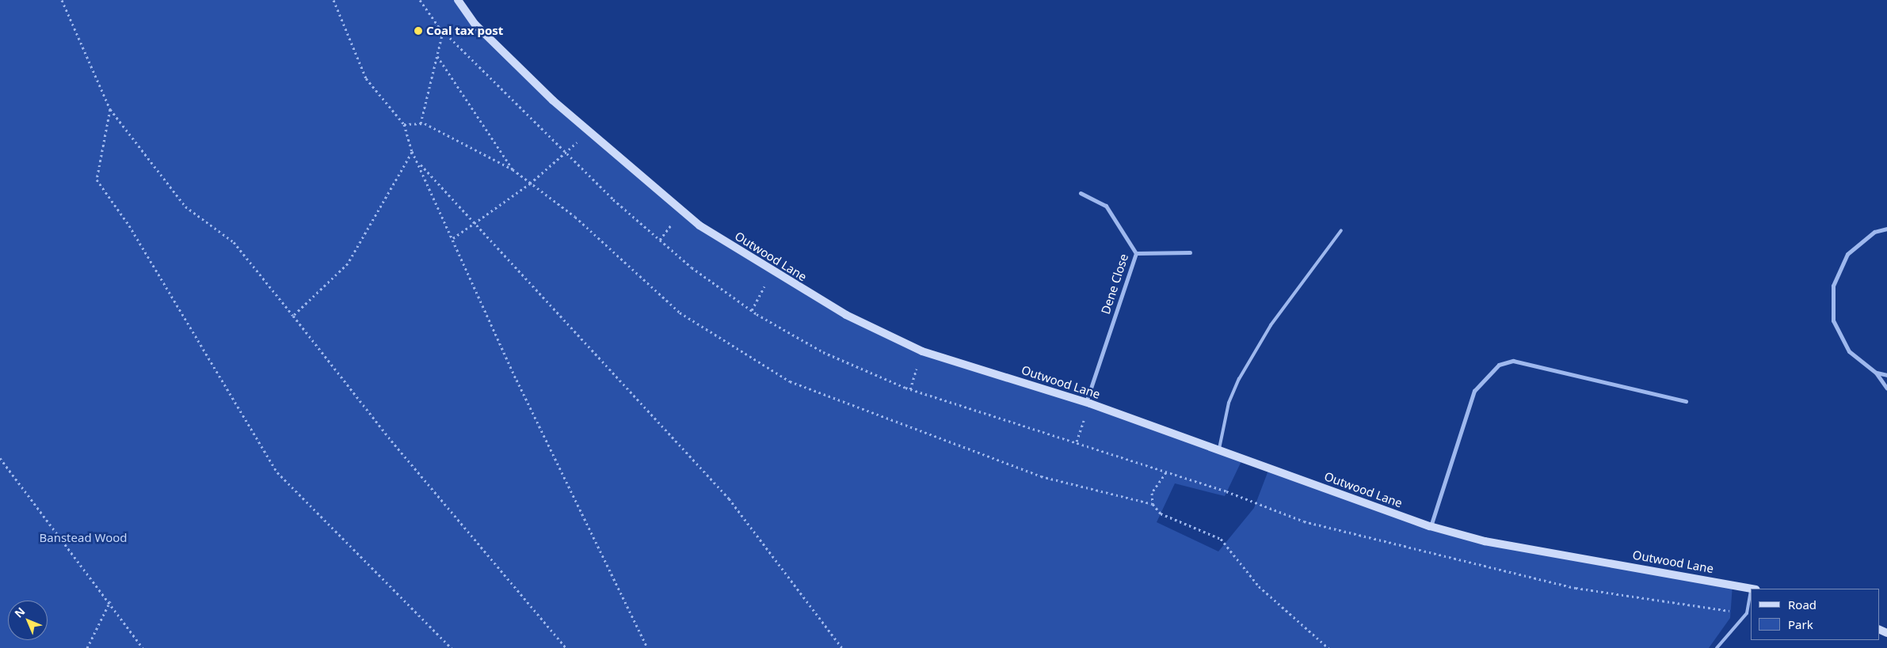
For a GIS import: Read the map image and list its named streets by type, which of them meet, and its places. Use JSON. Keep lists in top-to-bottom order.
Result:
{
  "streets": {
    "main road": ["Outwood Lane"],
    "street": ["Dene Close"]
  },
  "crossings": [
    ["Outwood Lane", "Dene Close"]
  ],
  "parks": ["Banstead Wood"],
  "places": ["Coal tax post"],
  "legend": ["Road", "Park"],
  "north": "top left"
}
